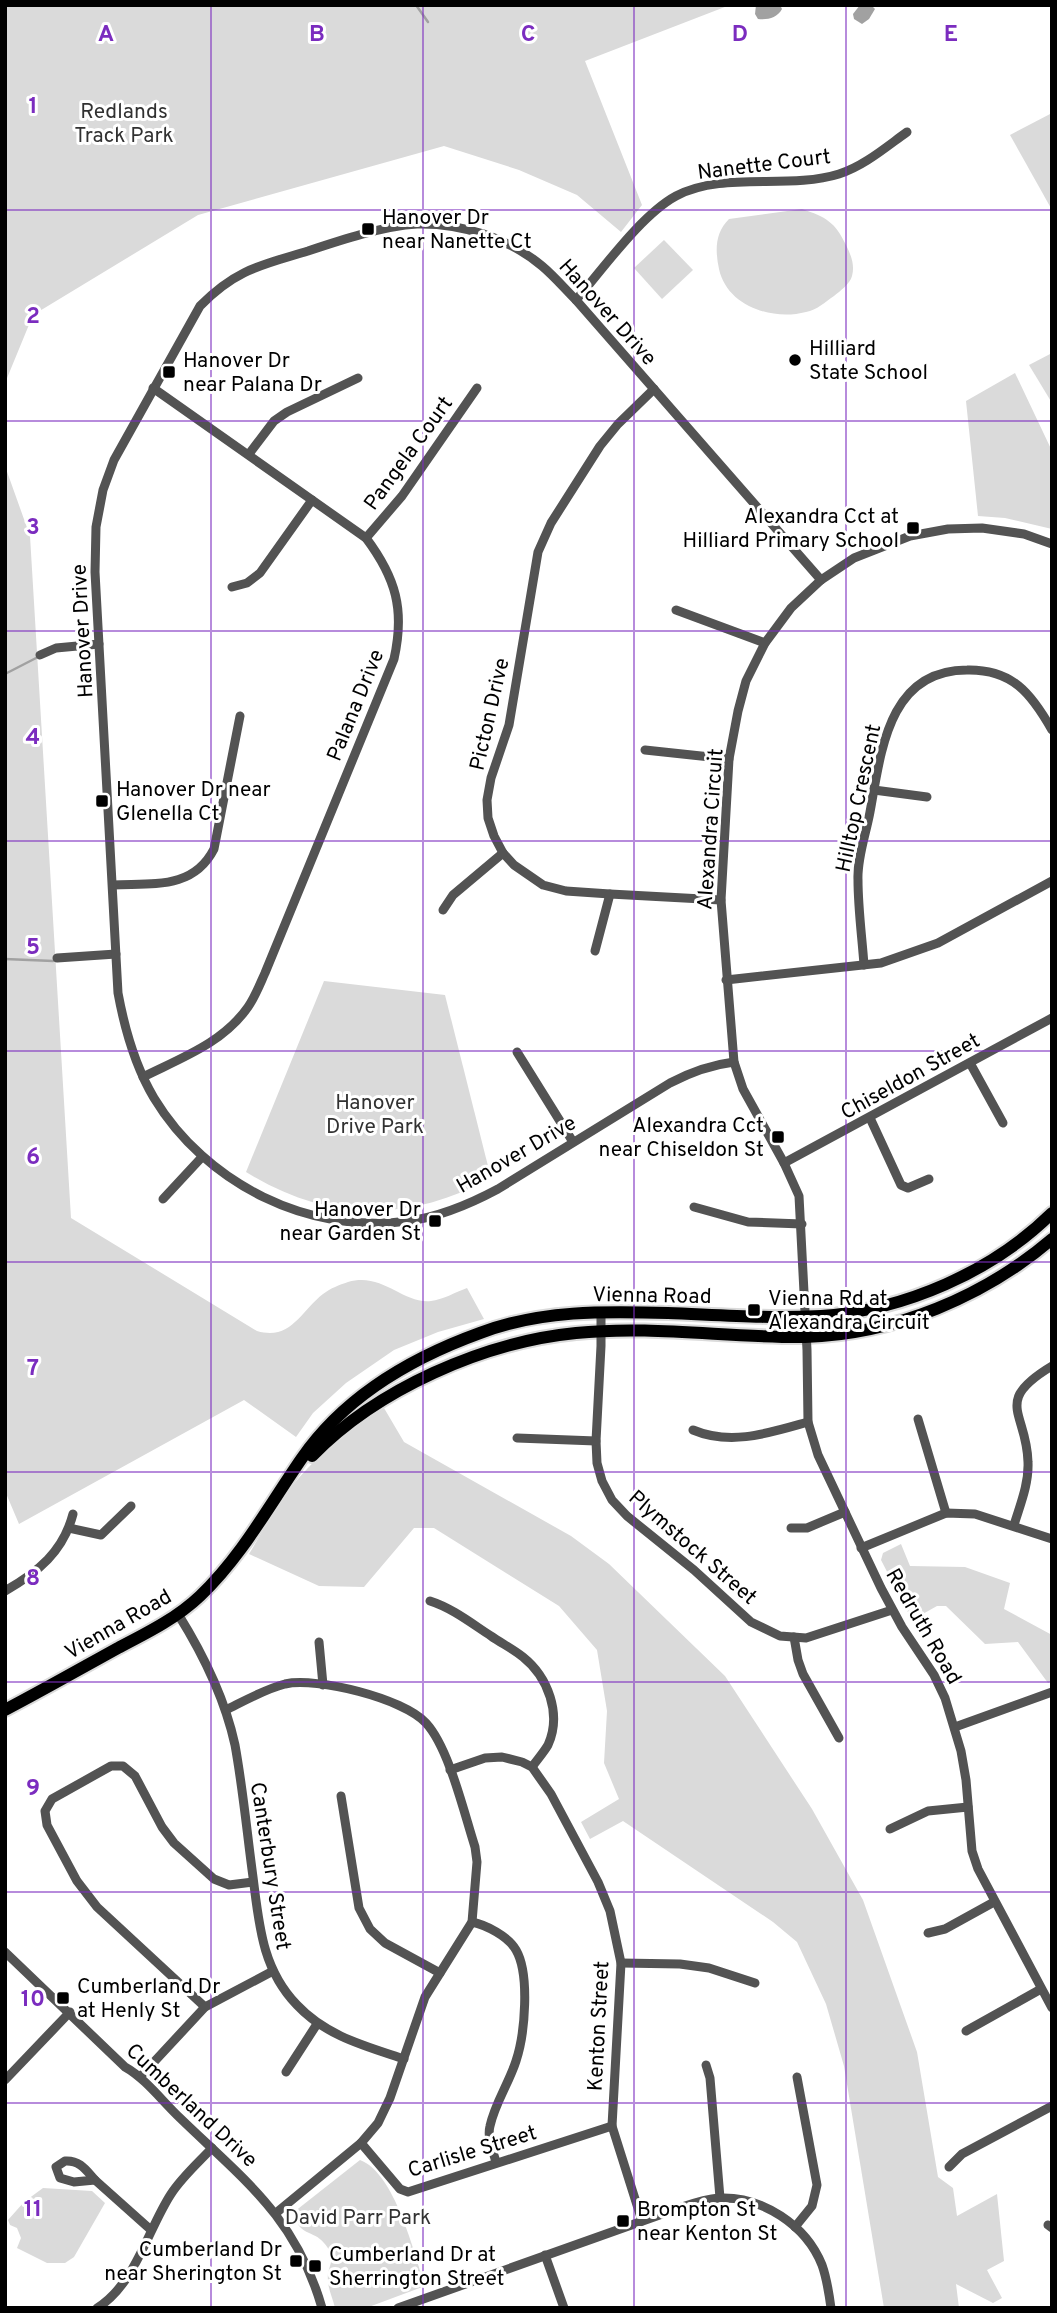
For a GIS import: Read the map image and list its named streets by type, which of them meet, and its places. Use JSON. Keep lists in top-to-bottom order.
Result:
{
  "streets": {
    "main road": ["Vienna Road"],
    "street": [
      "Nanette Court",
      "Hanover Drive",
      "Pangela Court",
      "Palana Drive",
      "Picton Drive",
      "Hilltop Crescent",
      "Alexandra Circuit",
      "Chiseldon Street",
      "Plymstock Street",
      "Redruth Road",
      "Canterbury Street",
      "Kenton Street",
      "Cumberland Drive",
      "Carlisle Street"
    ]
  },
  "crossings": [
    ["Nanette Court", "Hanover Drive"],
    ["Hanover Drive", "Palana Drive"],
    ["Hanover Drive", "Picton Drive"],
    ["Hanover Drive", "Alexandra Circuit"],
    ["Pangela Court", "Palana Drive"],
    ["Picton Drive", "Alexandra Circuit"],
    ["Alexandra Circuit", "Chiseldon Street"],
    ["Alexandra Circuit", "Vienna Road"],
    ["Alexandra Circuit", "Redruth Road"],
    ["Vienna Road", "Plymstock Street"],
    ["Vienna Road", "Redruth Road"],
    ["Vienna Road", "Canterbury Street"],
    ["Plymstock Street", "Redruth Road"],
    ["Kenton Street", "Carlisle Street"]
  ],
  "parks": ["Redlands Track Park", "Hanover Drive Park", "David Parr Park"],
  "places": {
    "transit": [
      "Hanover Dr near Nanette Ct",
      "Hanover Dr near Palana Dr",
      "Alexandra Cct at Hilliard Primary School",
      "Hanover Dr near Glenella Ct",
      "Alexandra Cct near Chiseldon St",
      "Hanover Dr near Garden St",
      "Vienna Rd at Alexandra Circuit",
      "Cumberland Dr at Henly St",
      "Brompton St near Kenton St",
      "Cumberland Dr near Sherington St",
      "Cumberland Dr at Sherrington Street"
    ],
    "other": ["Hilliard State School"]
  },
  "grid": {
    "columns": [
      "A",
      "B",
      "C",
      "D",
      "E"
    ],
    "rows": [
      "1",
      "2",
      "3",
      "4",
      "5",
      "6",
      "7",
      "8",
      "9",
      "10",
      "11"
    ]
  }
}
